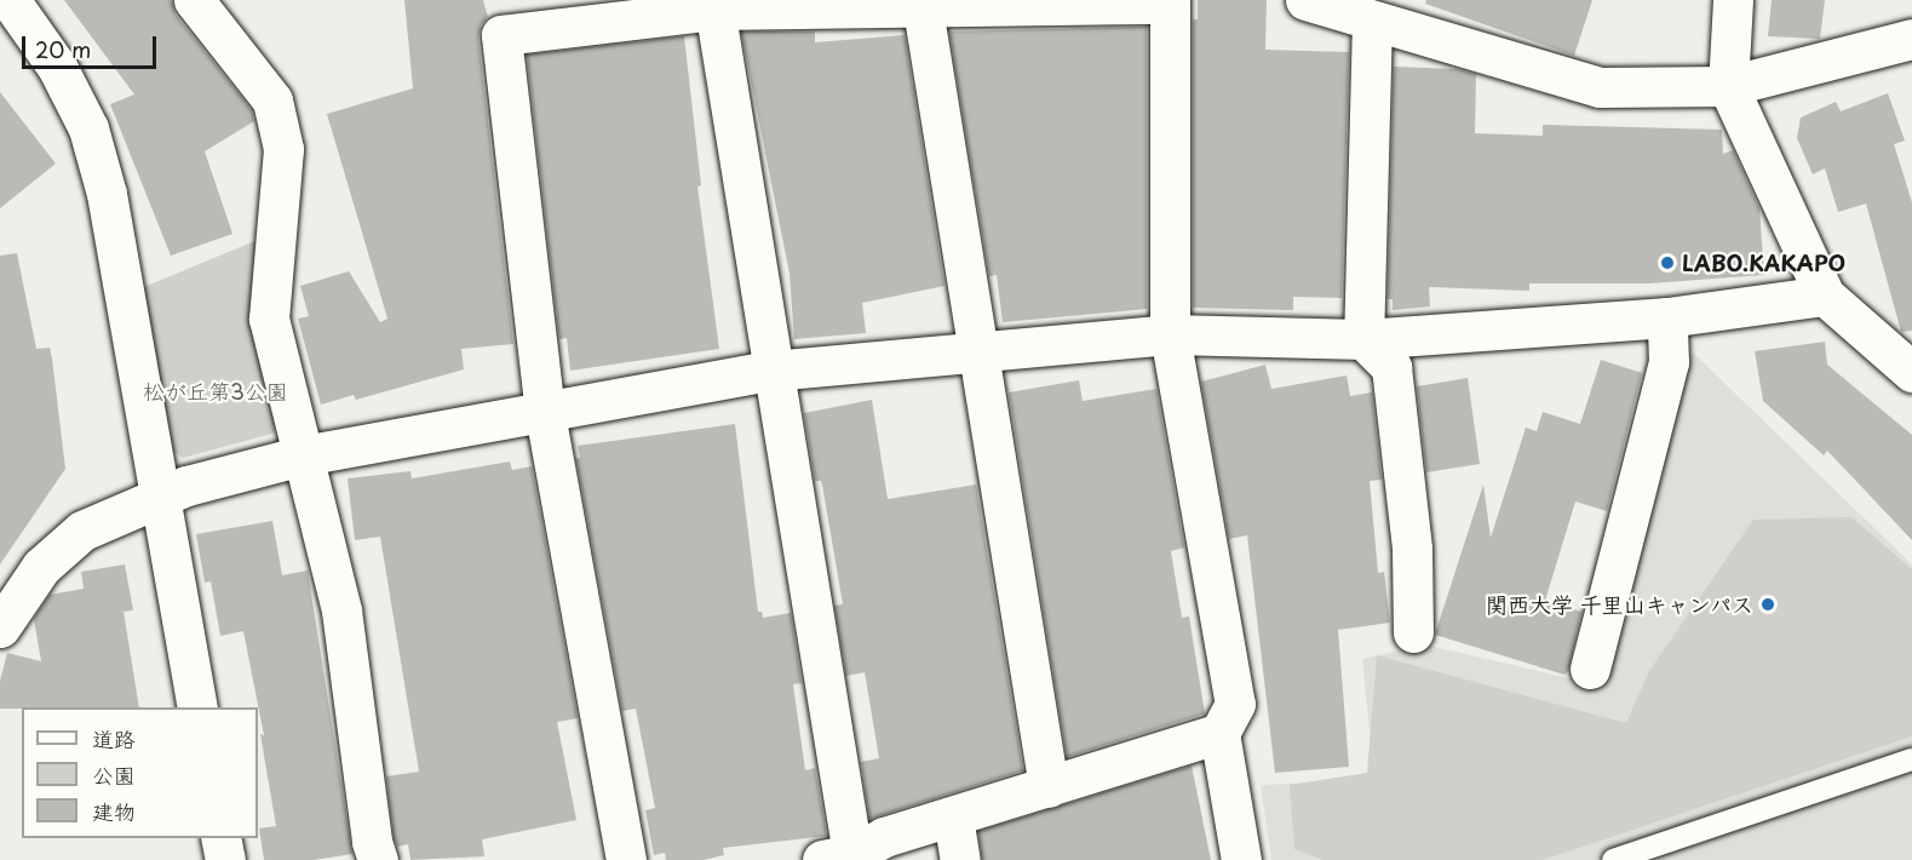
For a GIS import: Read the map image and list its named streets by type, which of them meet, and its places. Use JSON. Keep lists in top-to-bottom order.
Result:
{
  "parks": ["松が丘第3公園"],
  "places": ["LABO.KAKAPO", "関西大学 千里山キャンパス"],
  "legend": ["道路", "公園", "建物"],
  "scale_bar": "20 m"
}
